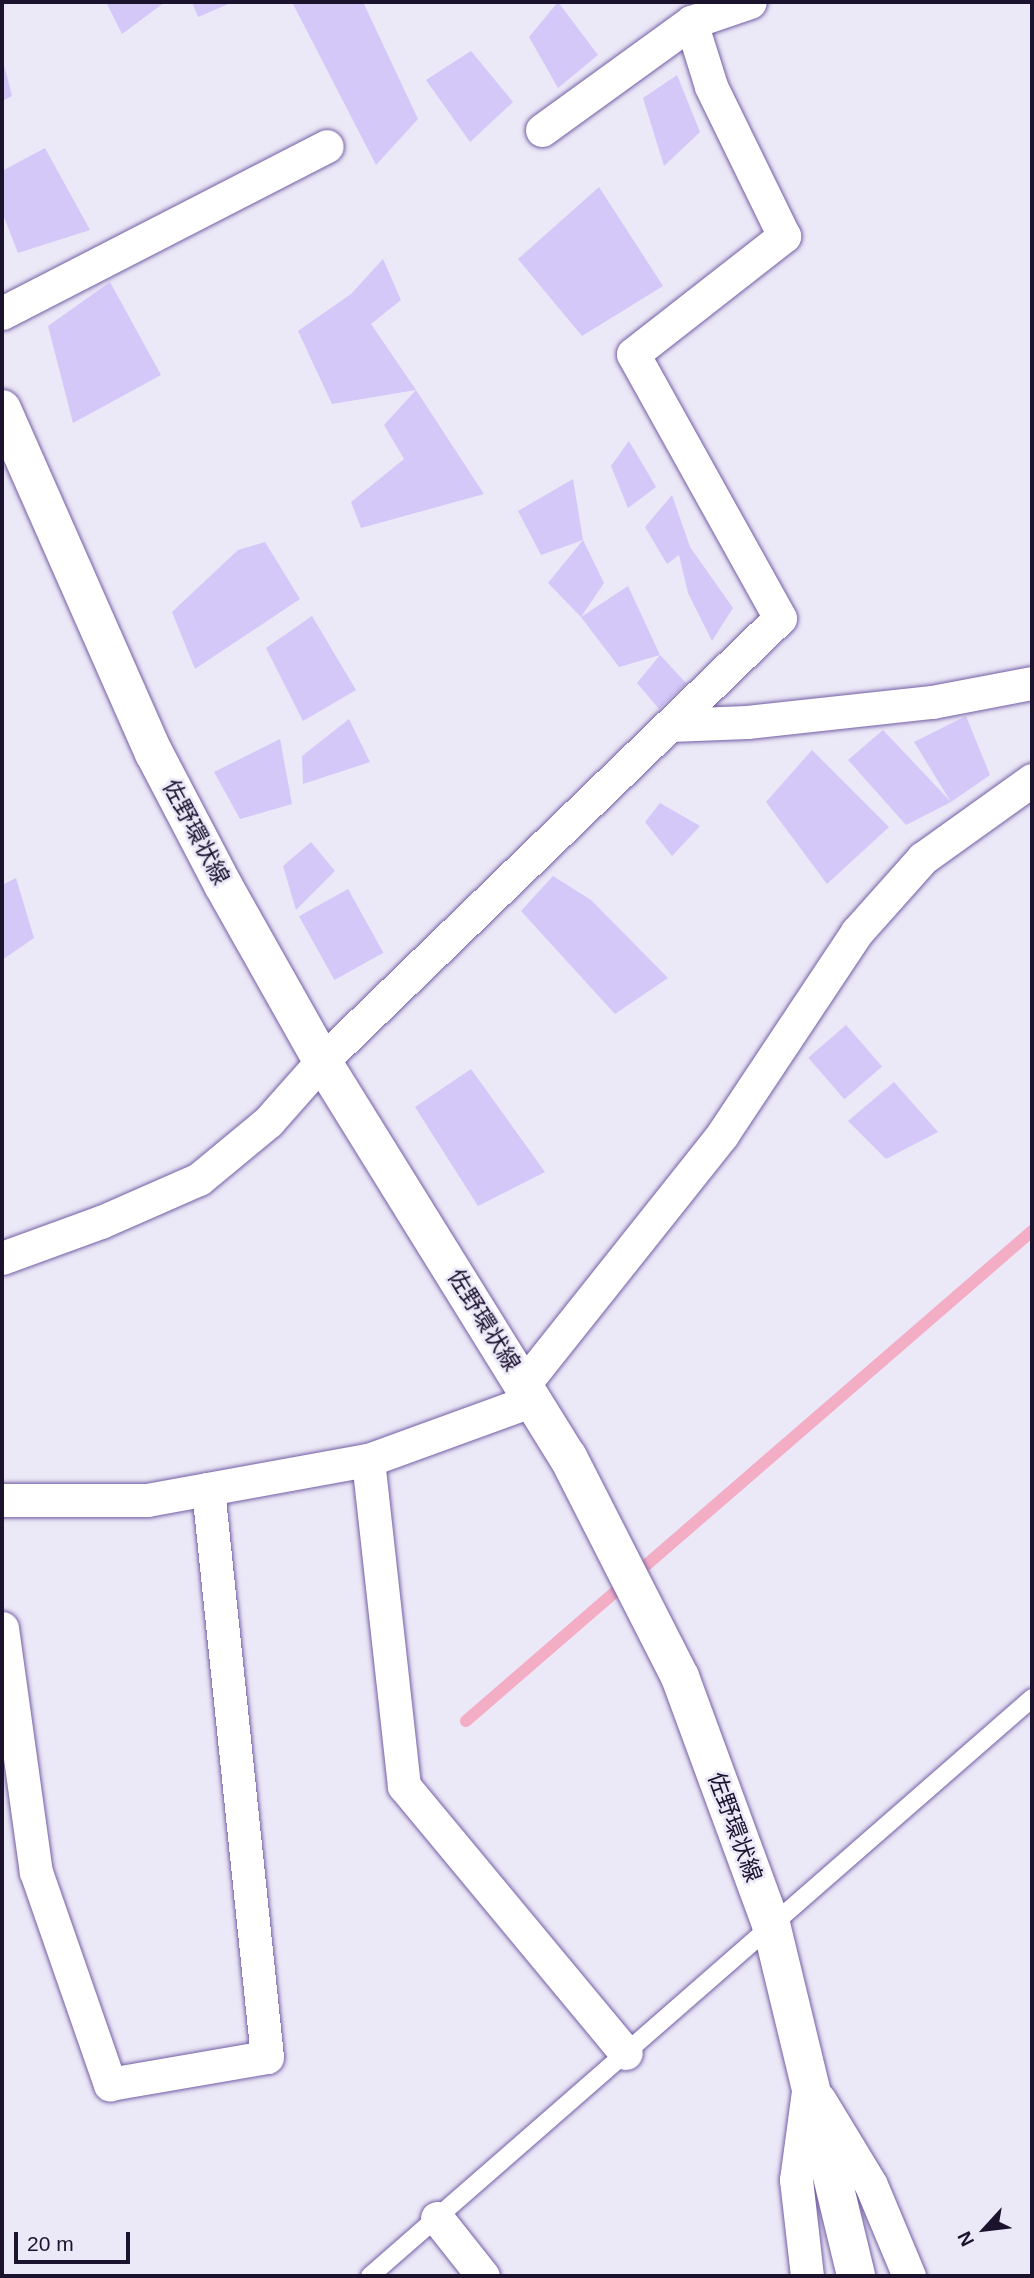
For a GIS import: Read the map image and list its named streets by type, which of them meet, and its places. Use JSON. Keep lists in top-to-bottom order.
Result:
{
  "streets": {
    "main road": ["佐野環状線"]
  },
  "scale_bar": "20 m",
  "north": "bottom left"
}
